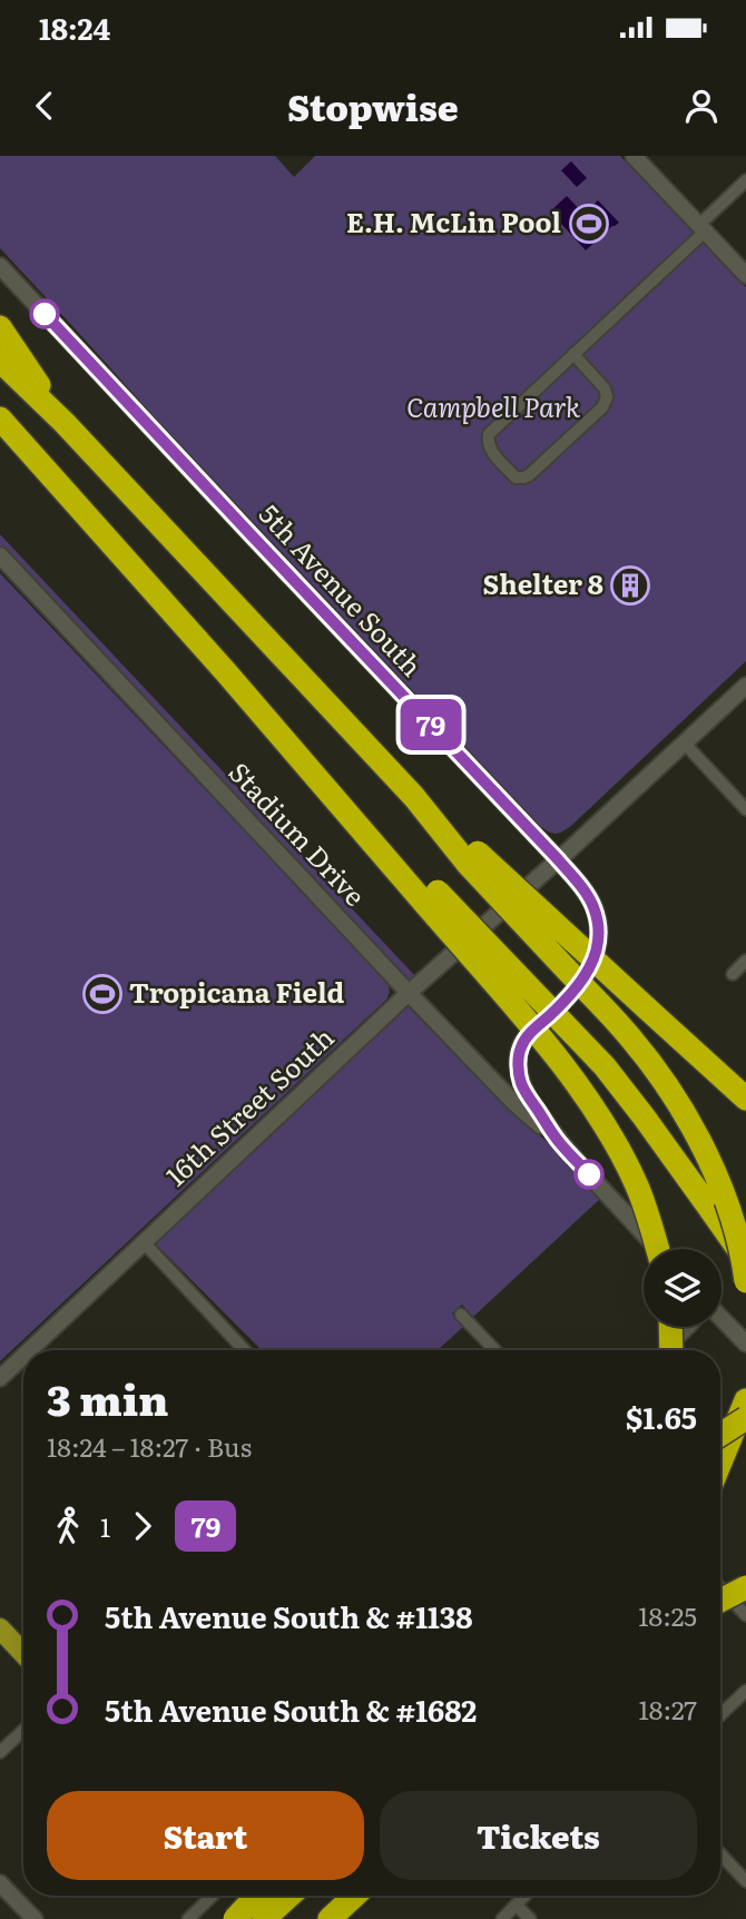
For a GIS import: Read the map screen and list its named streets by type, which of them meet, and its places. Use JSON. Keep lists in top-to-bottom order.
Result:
{
  "streets": {
    "street": ["5th Avenue South", "Stadium Drive", "16th Street South"]
  },
  "crossings": [
    ["5th Avenue South", "Stadium Drive"],
    ["5th Avenue South", "16th Street South"],
    ["Stadium Drive", "16th Street South"]
  ],
  "parks": ["Campbell Park"],
  "places": {
    "sports": ["E.H. McLin Pool", "Tropicana Field"],
    "building": ["Shelter 8"]
  },
  "lines": ["bus line 79"],
  "page": {
    "status": "18:24",
    "header": "Stopwise",
    "on_map": "79",
    "heading": ["3 min", "18:24 – 18:27 · Bus", "$1.65"],
    "legs": ["1", "79"],
    "list": [
      {
        "name": "5th Avenue South & #1138",
        "value": "18:25"
      },
      {
        "name": "5th Avenue South & #1682",
        "value": "18:27"
      }
    ],
    "buttons": ["Start", "Tickets"]
  }
}
